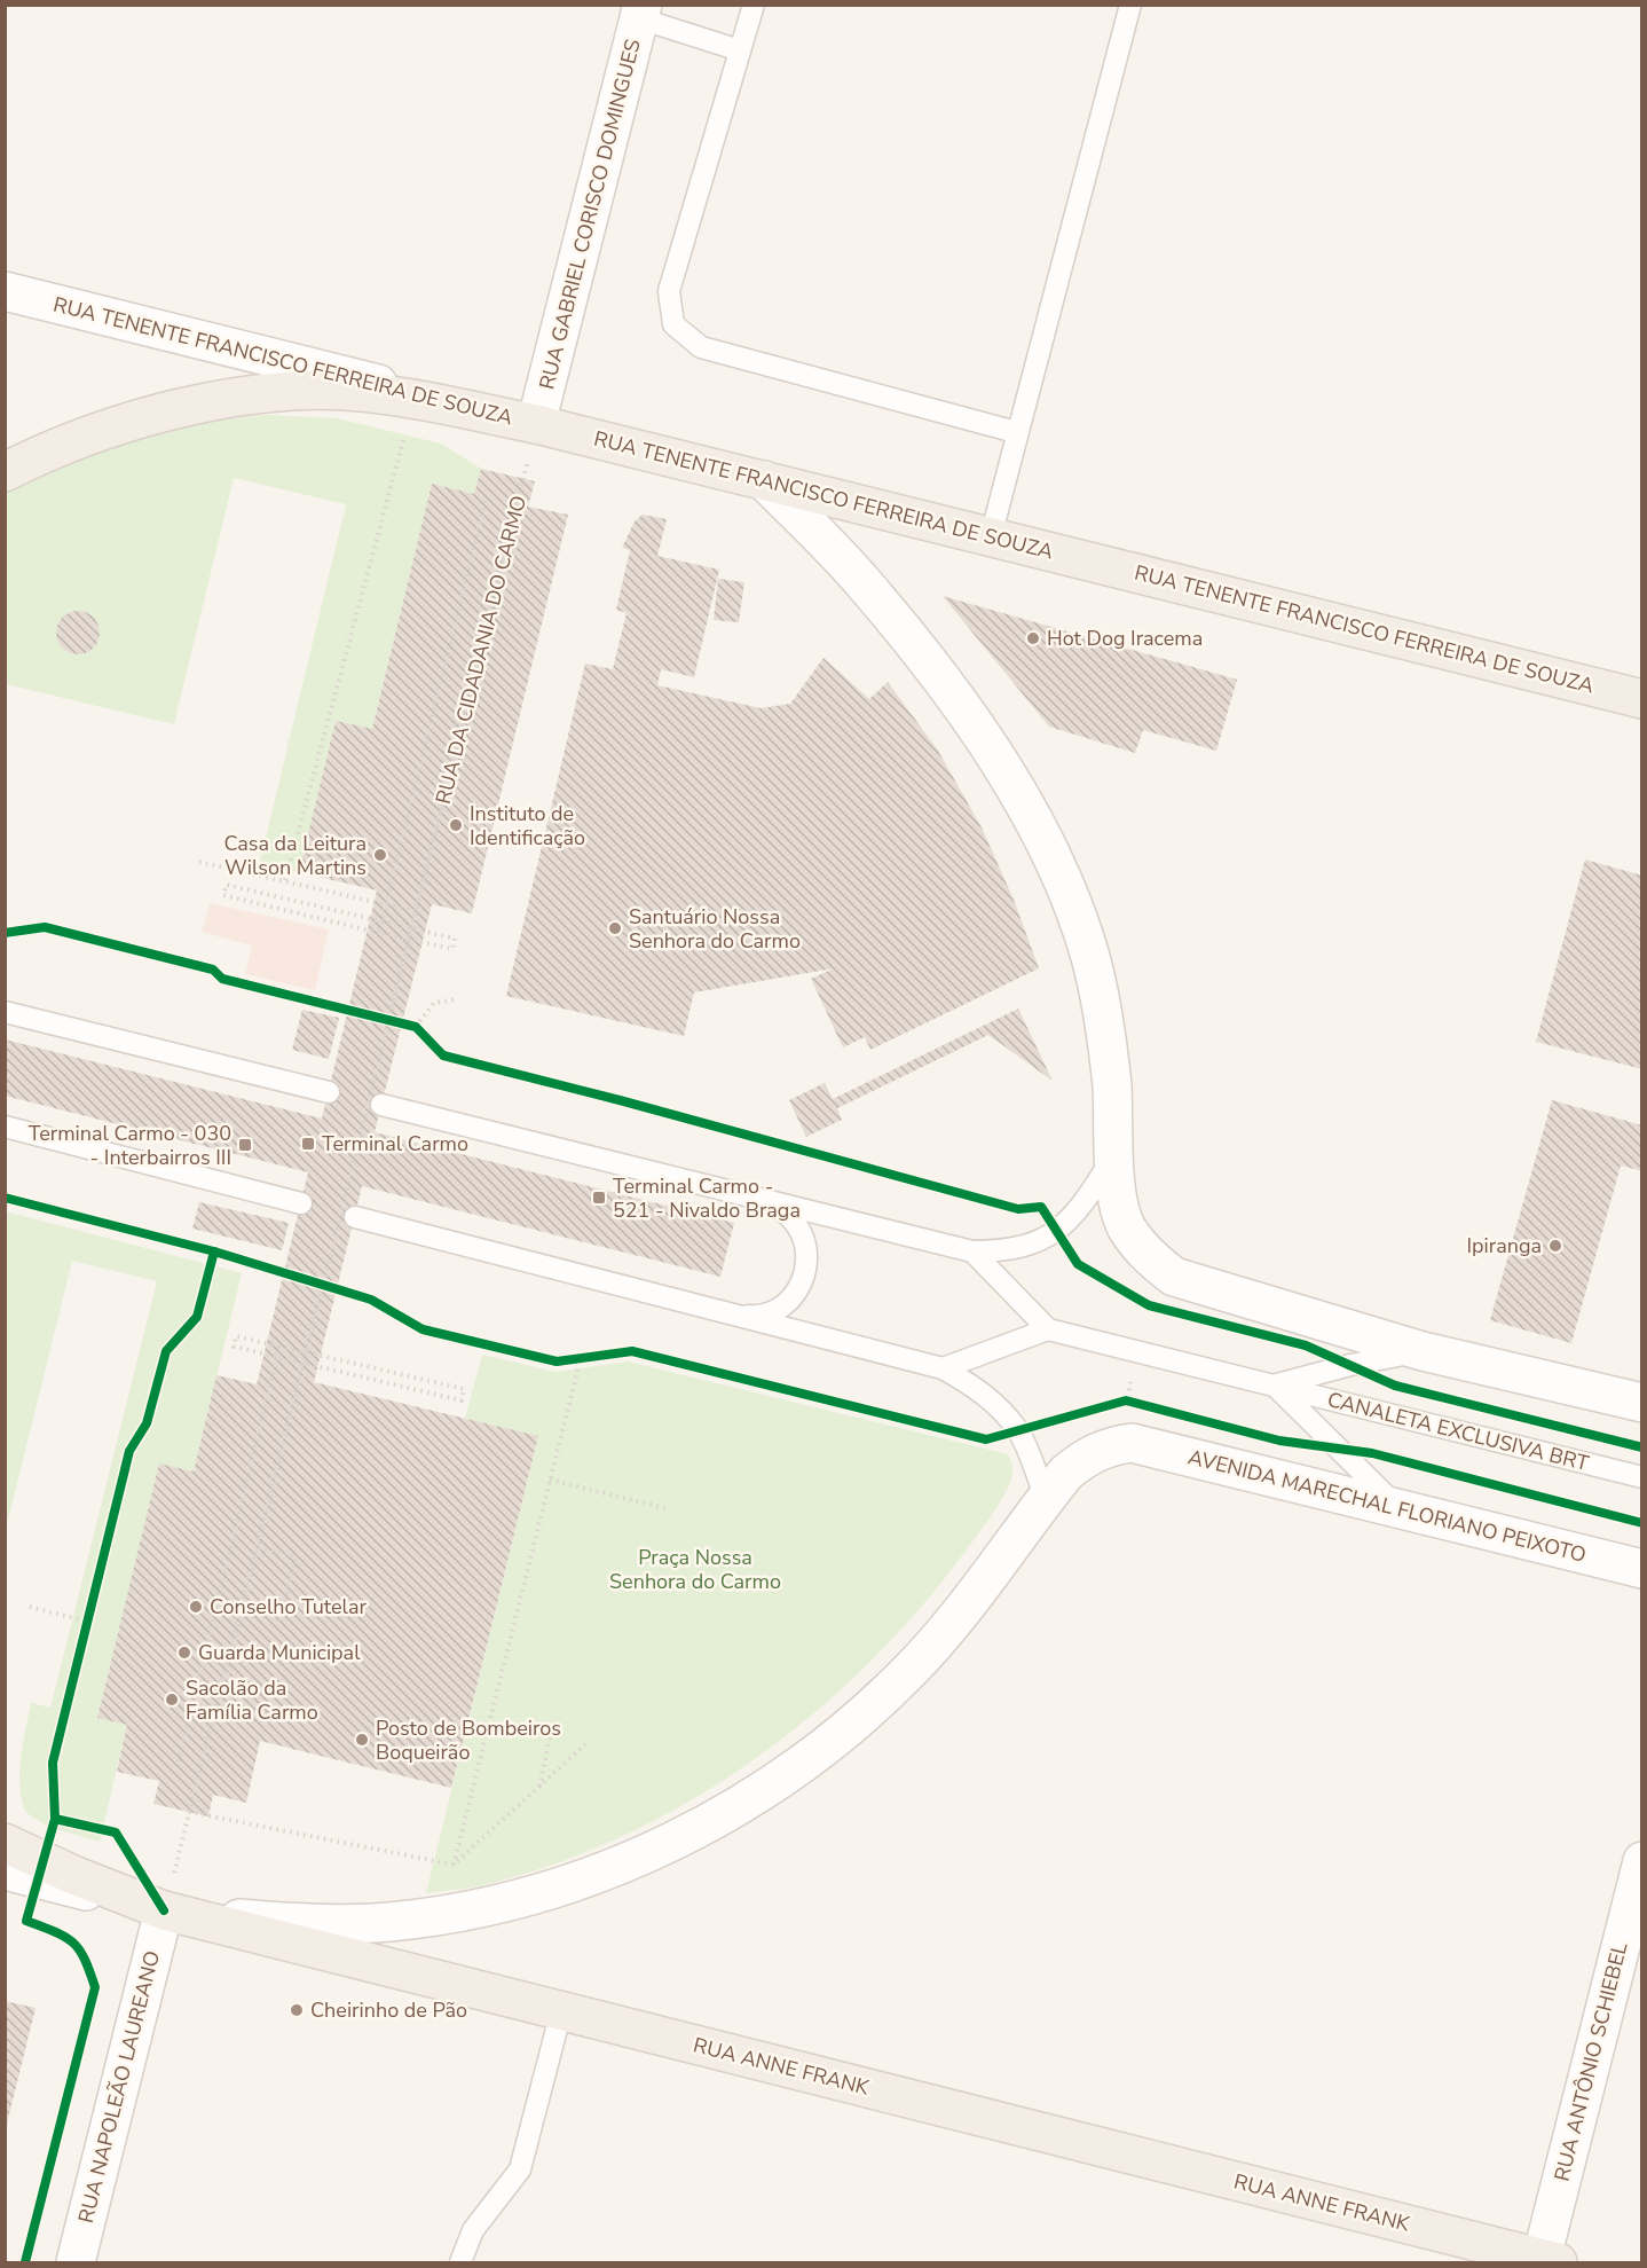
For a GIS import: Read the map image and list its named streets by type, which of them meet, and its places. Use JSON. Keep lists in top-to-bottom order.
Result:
{
  "streets": {
    "main road": ["RUA TENENTE FRANCISCO FERREIRA DE SOUZA", "RUA ANNE FRANK"],
    "street": [
      "RUA GABRIEL CORISCO DOMINGUES",
      "AVENIDA MARECHAL FLORIANO PEIXOTO",
      "RUA ANTÔNIO SCHIEBEL",
      "RUA NAPOLEÃO LAUREANO"
    ],
    "lane": ["CANALETA EXCLUSIVA BRT"],
    "path": ["RUA DA CIDADANIA DO CARMO"]
  },
  "crossings": [
    ["RUA GABRIEL CORISCO DOMINGUES", "RUA TENENTE FRANCISCO FERREIRA DE SOUZA"],
    ["CANALETA EXCLUSIVA BRT", "AVENIDA MARECHAL FLORIANO PEIXOTO"],
    ["RUA ANTÔNIO SCHIEBEL", "RUA ANNE FRANK"],
    ["RUA ANNE FRANK", "RUA NAPOLEÃO LAUREANO"]
  ],
  "parks": ["Praça Nossa Senhora do Carmo"],
  "places": {
    "other": [
      "Hot Dog Iracema",
      "Instituto de Identificação",
      "Casa da Leitura Wilson Martins",
      "Santuário Nossa Senhora do Carmo",
      "Ipiranga",
      "Conselho Tutelar",
      "Guarda Municipal",
      "Sacolão da Família Carmo",
      "Posto de Bombeiros Boqueirão",
      "Cheirinho de Pão"
    ],
    "transit": ["Terminal Carmo", "Terminal Carmo - 030 - Interbairros III", "Terminal Carmo - 521 - Nivaldo Braga"]
  }
}
